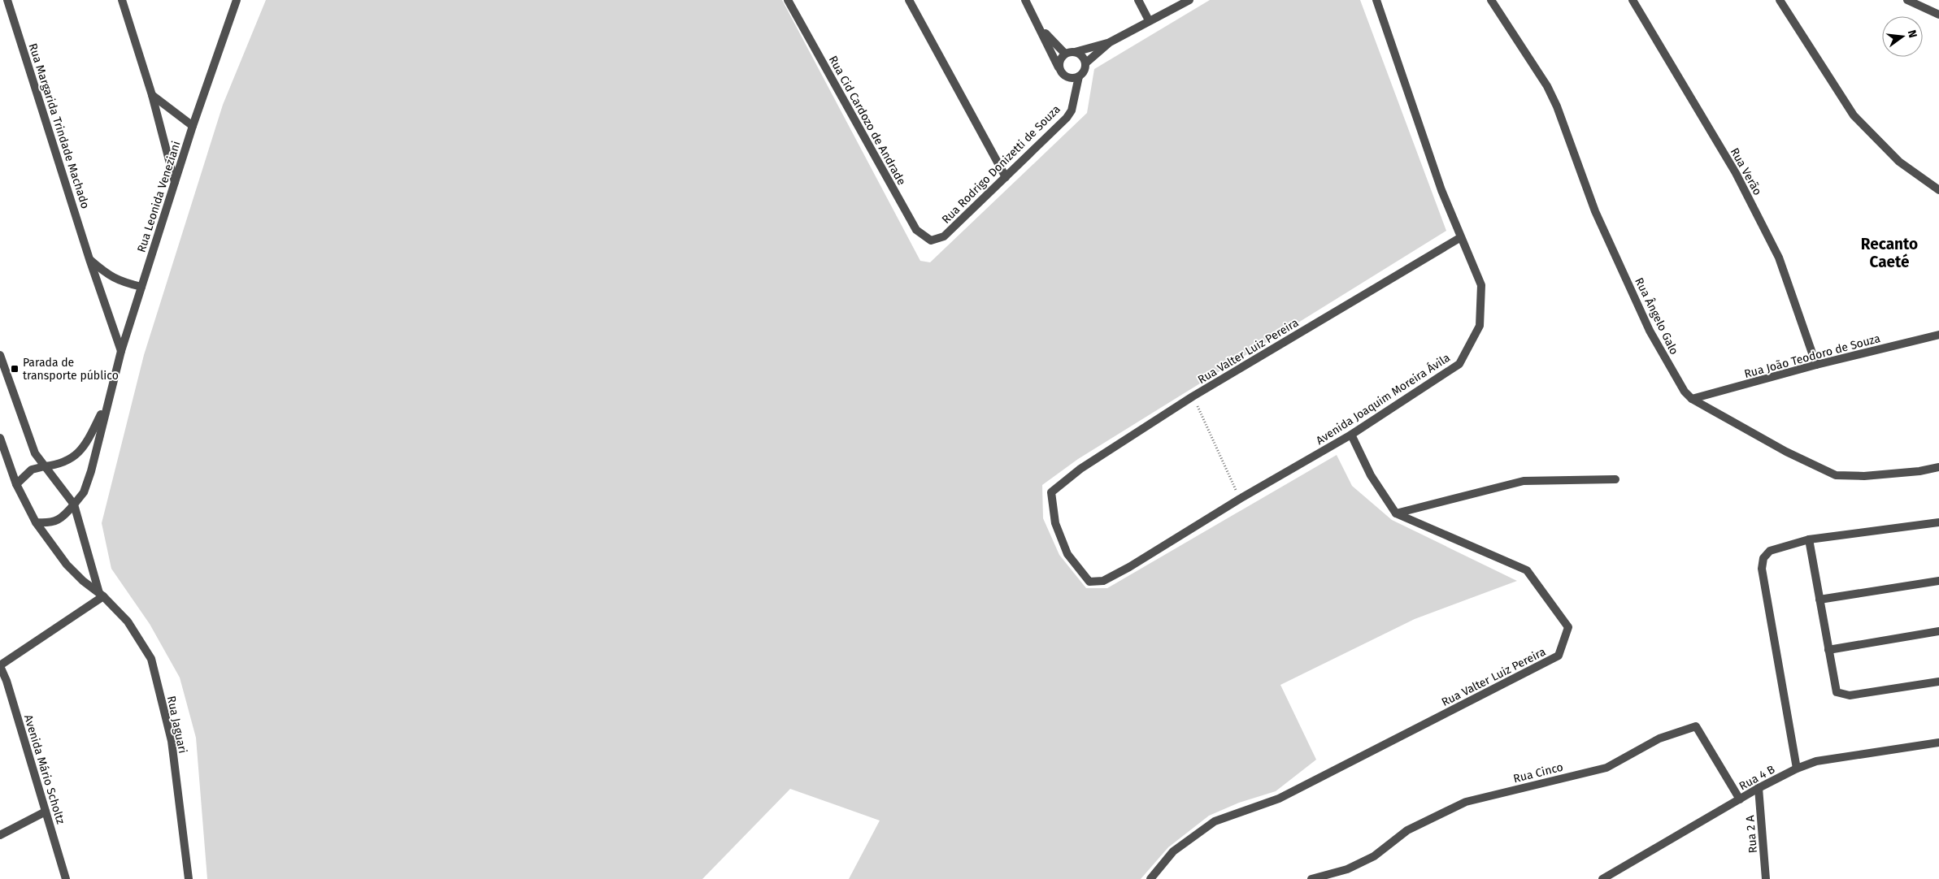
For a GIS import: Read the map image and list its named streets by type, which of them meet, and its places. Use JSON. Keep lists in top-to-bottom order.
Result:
{
  "streets": {
    "street": [
      "Rua Cid Cardozo de Andrade",
      "Rua Margarida Trindade Machado",
      "Rua Rodrigo Donizetti de Souza",
      "Rua Verão",
      "Rua Leonida Veneziani",
      "Rua Ângelo Galo",
      "Rua Valter Luiz Pereira",
      "Rua João Teodoro de Souza",
      "Avenida Joaquim Moreira Ávila",
      "Rua Jaguari",
      "Avenida Mário Scholtz",
      "Rua Cinco",
      "Rua 4 B",
      "Rua 2 A"
    ]
  },
  "crossings": [
    ["Rua Cid Cardozo de Andrade", "Rua Rodrigo Donizetti de Souza"],
    ["Rua Margarida Trindade Machado", "Rua Leonida Veneziani"],
    ["Rua Verão", "Rua João Teodoro de Souza"],
    ["Rua Ângelo Galo", "Rua João Teodoro de Souza"],
    ["Rua Valter Luiz Pereira", "Avenida Joaquim Moreira Ávila"],
    ["Rua Cinco", "Rua 4 B"],
    ["Rua 4 B", "Rua 2 A"]
  ],
  "districts": ["Recanto Caeté"],
  "places": {
    "transit": ["Parada de transporte público"]
  },
  "north": "right"
}
